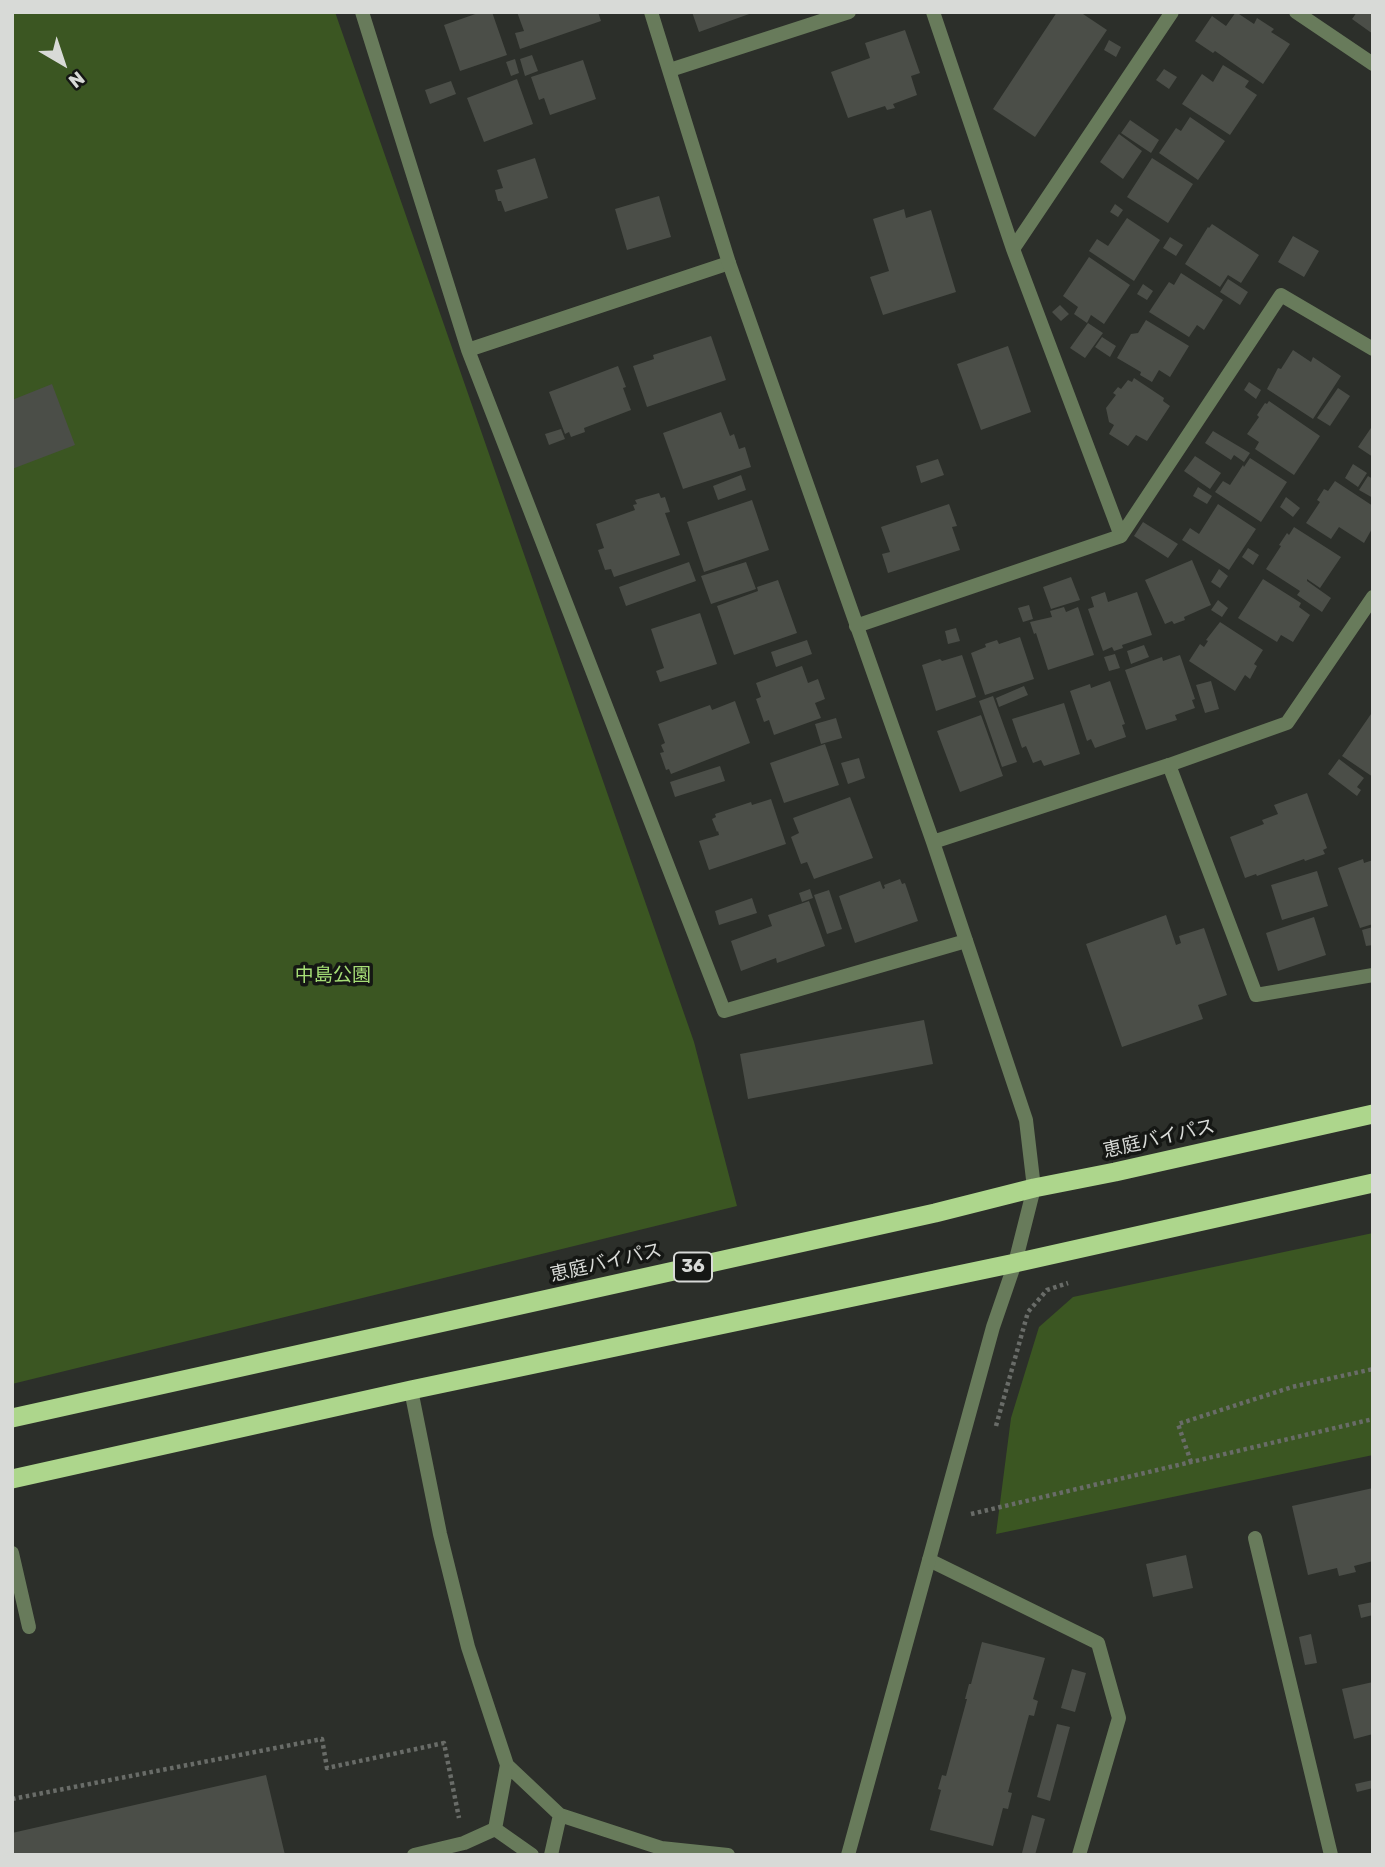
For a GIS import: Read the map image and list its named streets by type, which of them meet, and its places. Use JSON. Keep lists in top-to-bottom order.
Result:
{
  "streets": {
    "highway": ["恵庭バイパス", "36"]
  },
  "parks": ["中島公園"],
  "north": "bottom right"
}
